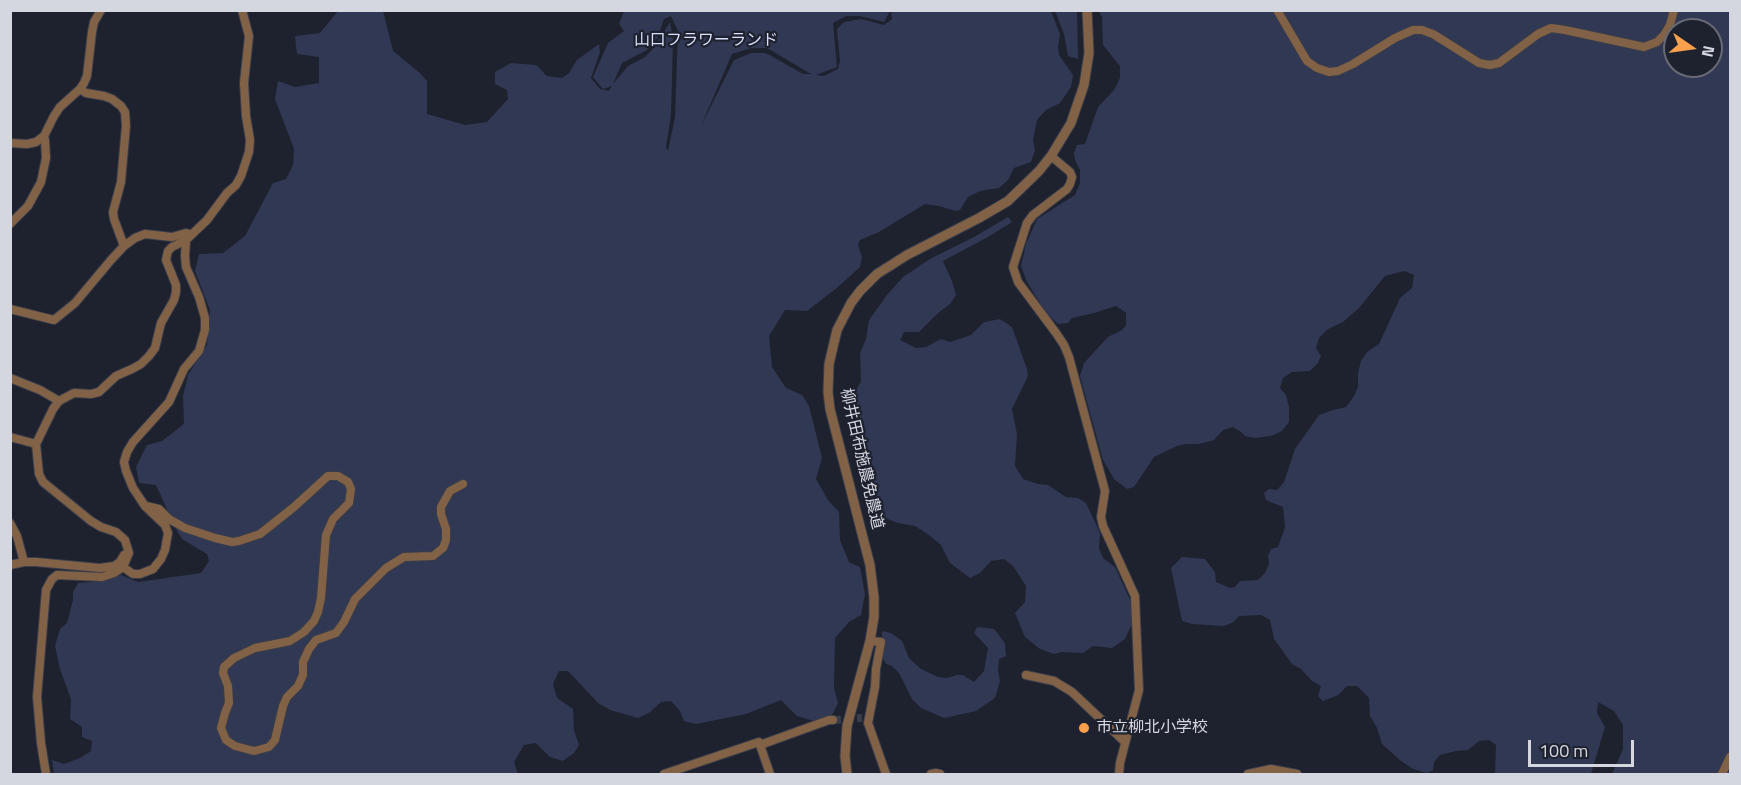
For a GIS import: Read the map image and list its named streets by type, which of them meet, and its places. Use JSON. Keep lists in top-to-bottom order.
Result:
{
  "streets": {
    "street": ["柳井田布施農免農道"]
  },
  "parks": ["山口フラワーランド"],
  "places": ["市立柳北小学校"],
  "scale_bar": "100 m",
  "north": "right"
}
